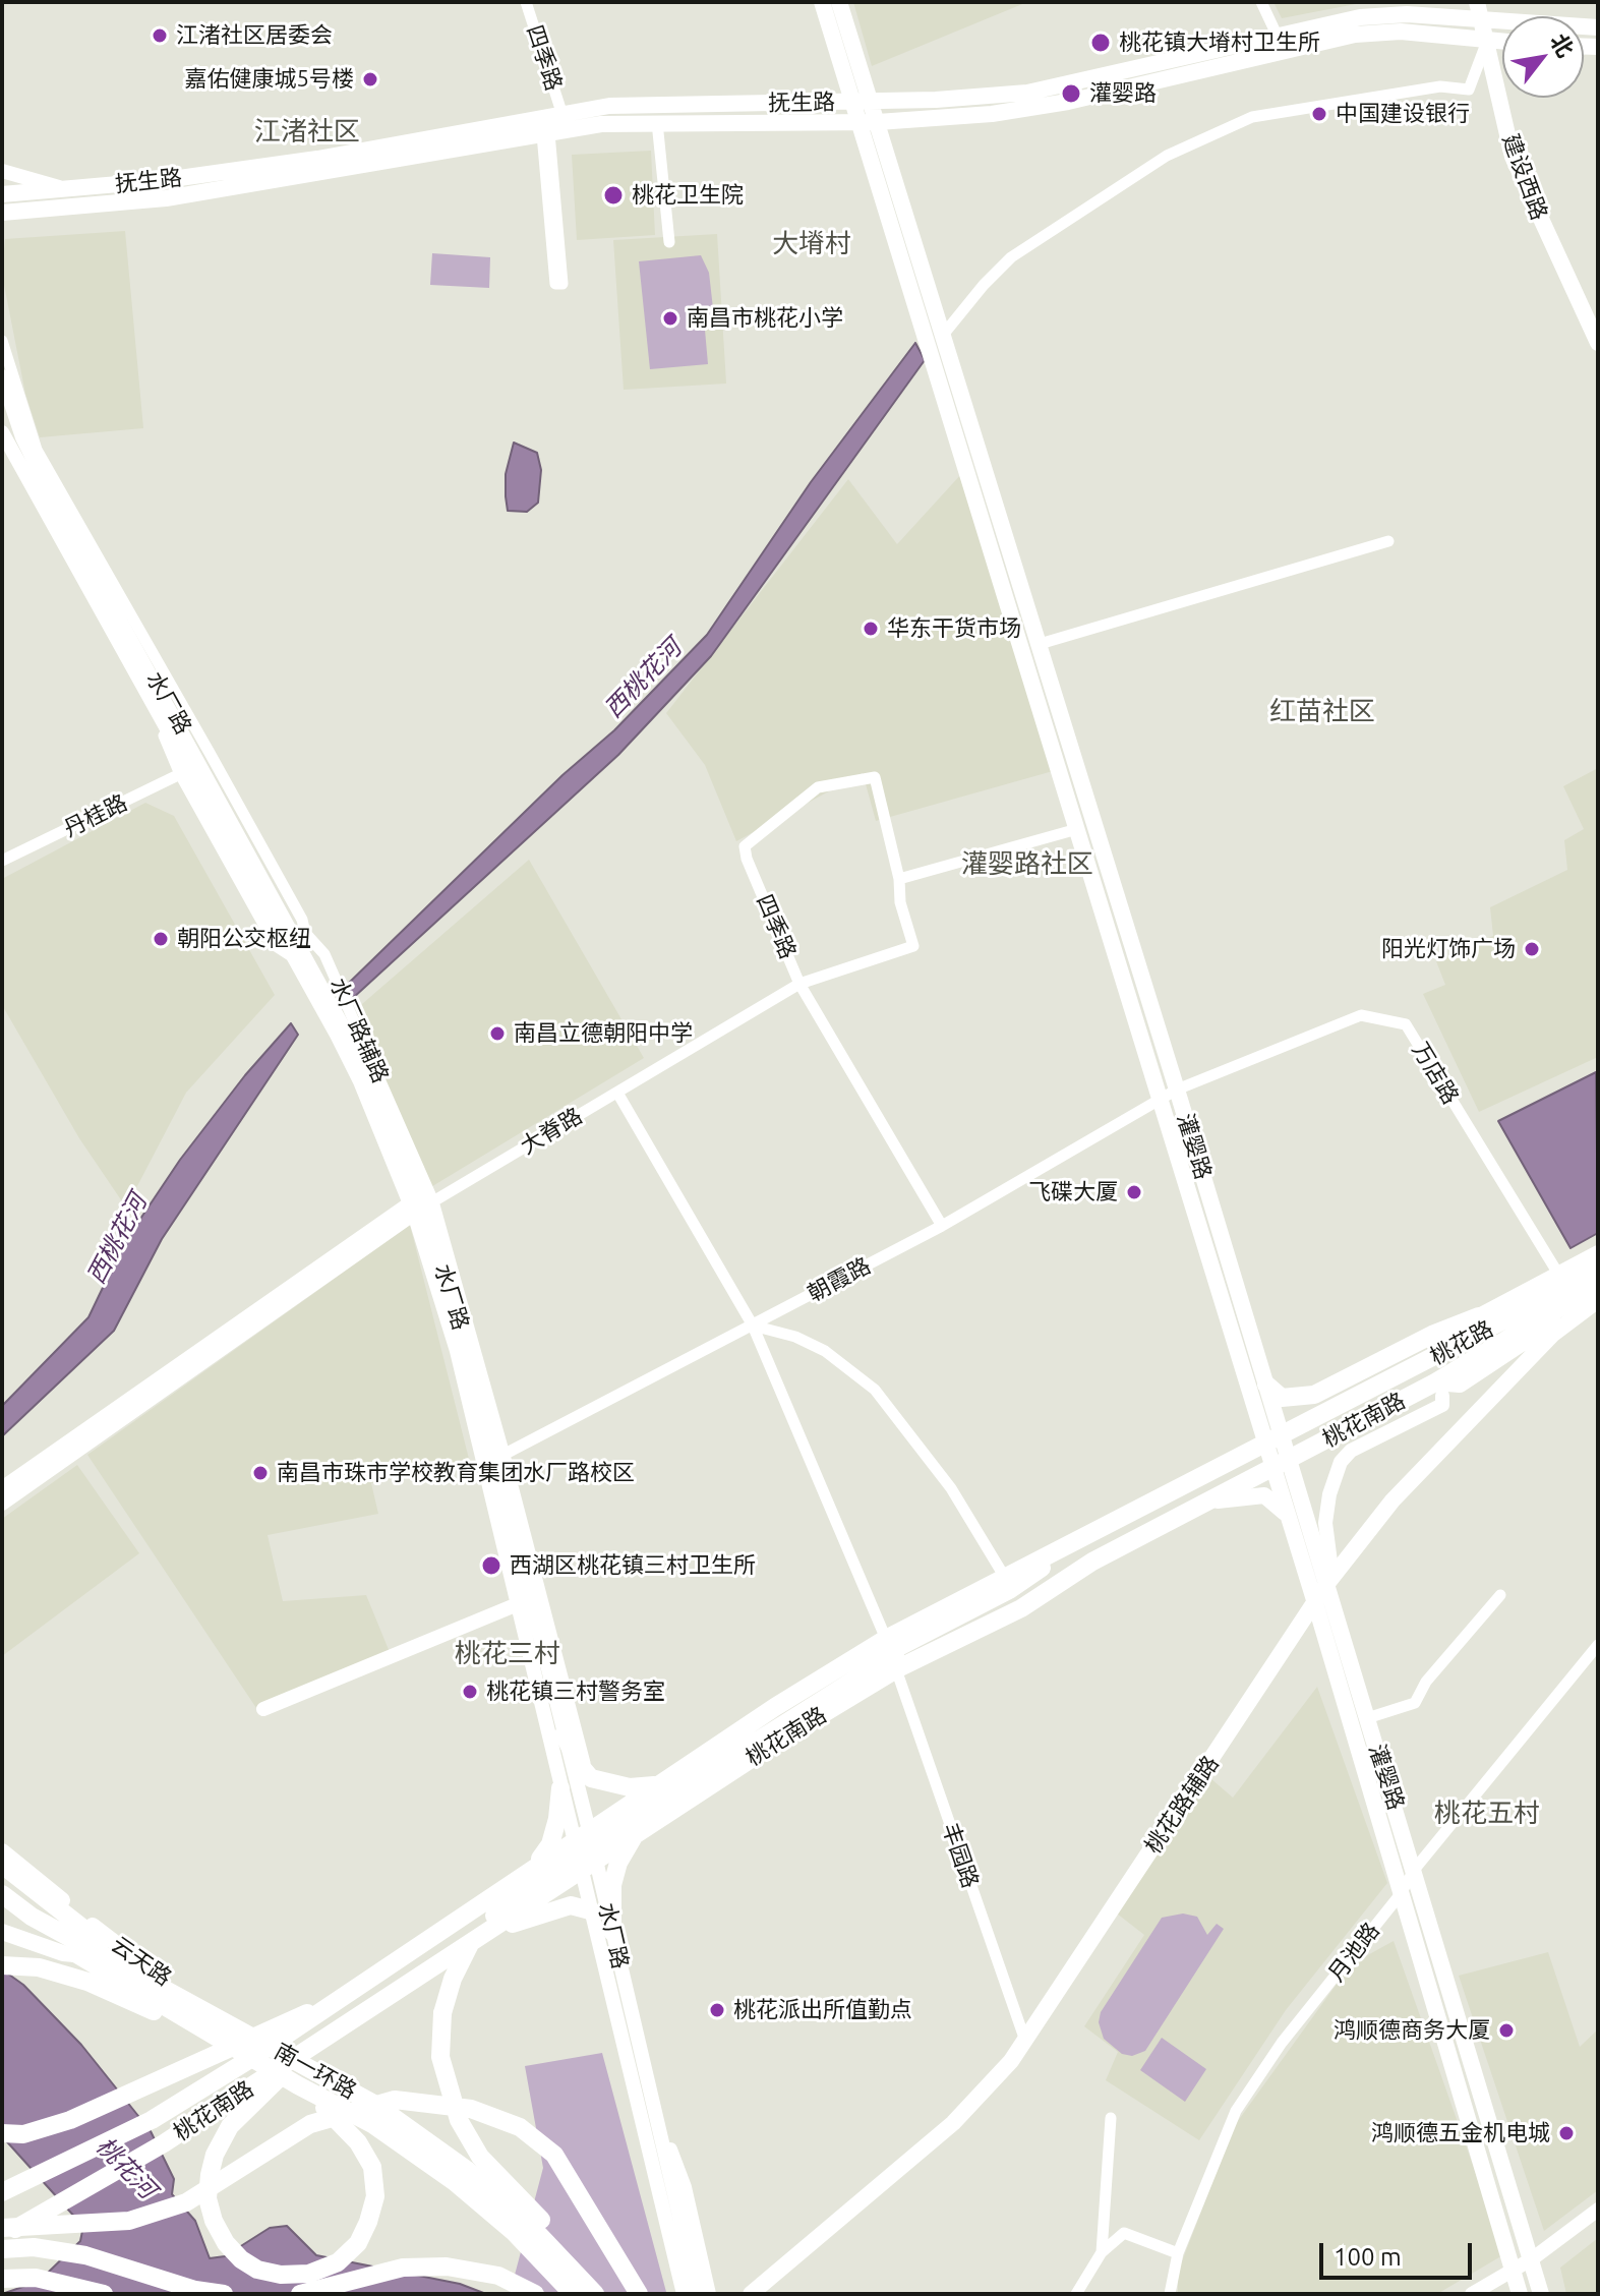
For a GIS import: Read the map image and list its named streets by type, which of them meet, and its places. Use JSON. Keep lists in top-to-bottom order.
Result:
{
  "streets": {
    "main road": [
      "抚生路",
      "建设西路",
      "灌婴路",
      "桃花路",
      "桃花南路",
      "桃花路辅路",
      "云天路",
      "南一环路"
    ],
    "street": [
      "四季路",
      "水厂路",
      "丹桂路",
      "水厂路辅路",
      "万店路",
      "大脊路",
      "朝霞路",
      "丰园路",
      "月池路"
    ]
  },
  "crossings": [
    ["四季路", "抚生路"],
    ["四季路", "大脊路"],
    ["四季路", "朝霞路"],
    ["抚生路", "建设西路"],
    ["抚生路", "灌婴路"],
    ["水厂路", "丹桂路"],
    ["水厂路", "水厂路辅路"],
    ["水厂路", "大脊路"],
    ["水厂路", "朝霞路"],
    ["水厂路", "桃花南路"],
    ["水厂路辅路", "大脊路"],
    ["万店路", "灌婴路"],
    ["万店路", "朝霞路"],
    ["万店路", "桃花路"],
    ["灌婴路", "朝霞路"],
    ["灌婴路", "桃花路"],
    ["灌婴路", "桃花南路"],
    ["灌婴路", "桃花路辅路"],
    ["灌婴路", "月池路"],
    ["桃花南路", "丰园路"],
    ["桃花南路", "云天路"],
    ["桃花路辅路", "丰园路"]
  ],
  "districts": [
    "江渚社区",
    "大塉村",
    "红苗社区",
    "灌婴路社区",
    "桃花三村",
    "桃花五村"
  ],
  "water": ["西桃花河", "桃花河"],
  "places": [
    "江渚社区居委会",
    "桃花镇大塉村卫生所",
    "嘉佑健康城5号楼",
    "灌婴路",
    "中国建设银行",
    "桃花卫生院",
    "南昌市桃花小学",
    "华东干货市场",
    "朝阳公交枢纽",
    "阳光灯饰广场",
    "南昌立德朝阳中学",
    "飞碟大厦",
    "南昌市珠市学校教育集团水厂路校区",
    "西湖区桃花镇三村卫生所",
    "桃花镇三村警务室",
    "桃花派出所值勤点",
    "鸿顺德商务大厦",
    "鸿顺德五金机电城"
  ],
  "scale_bar": "100 m",
  "north": "top right"
}
